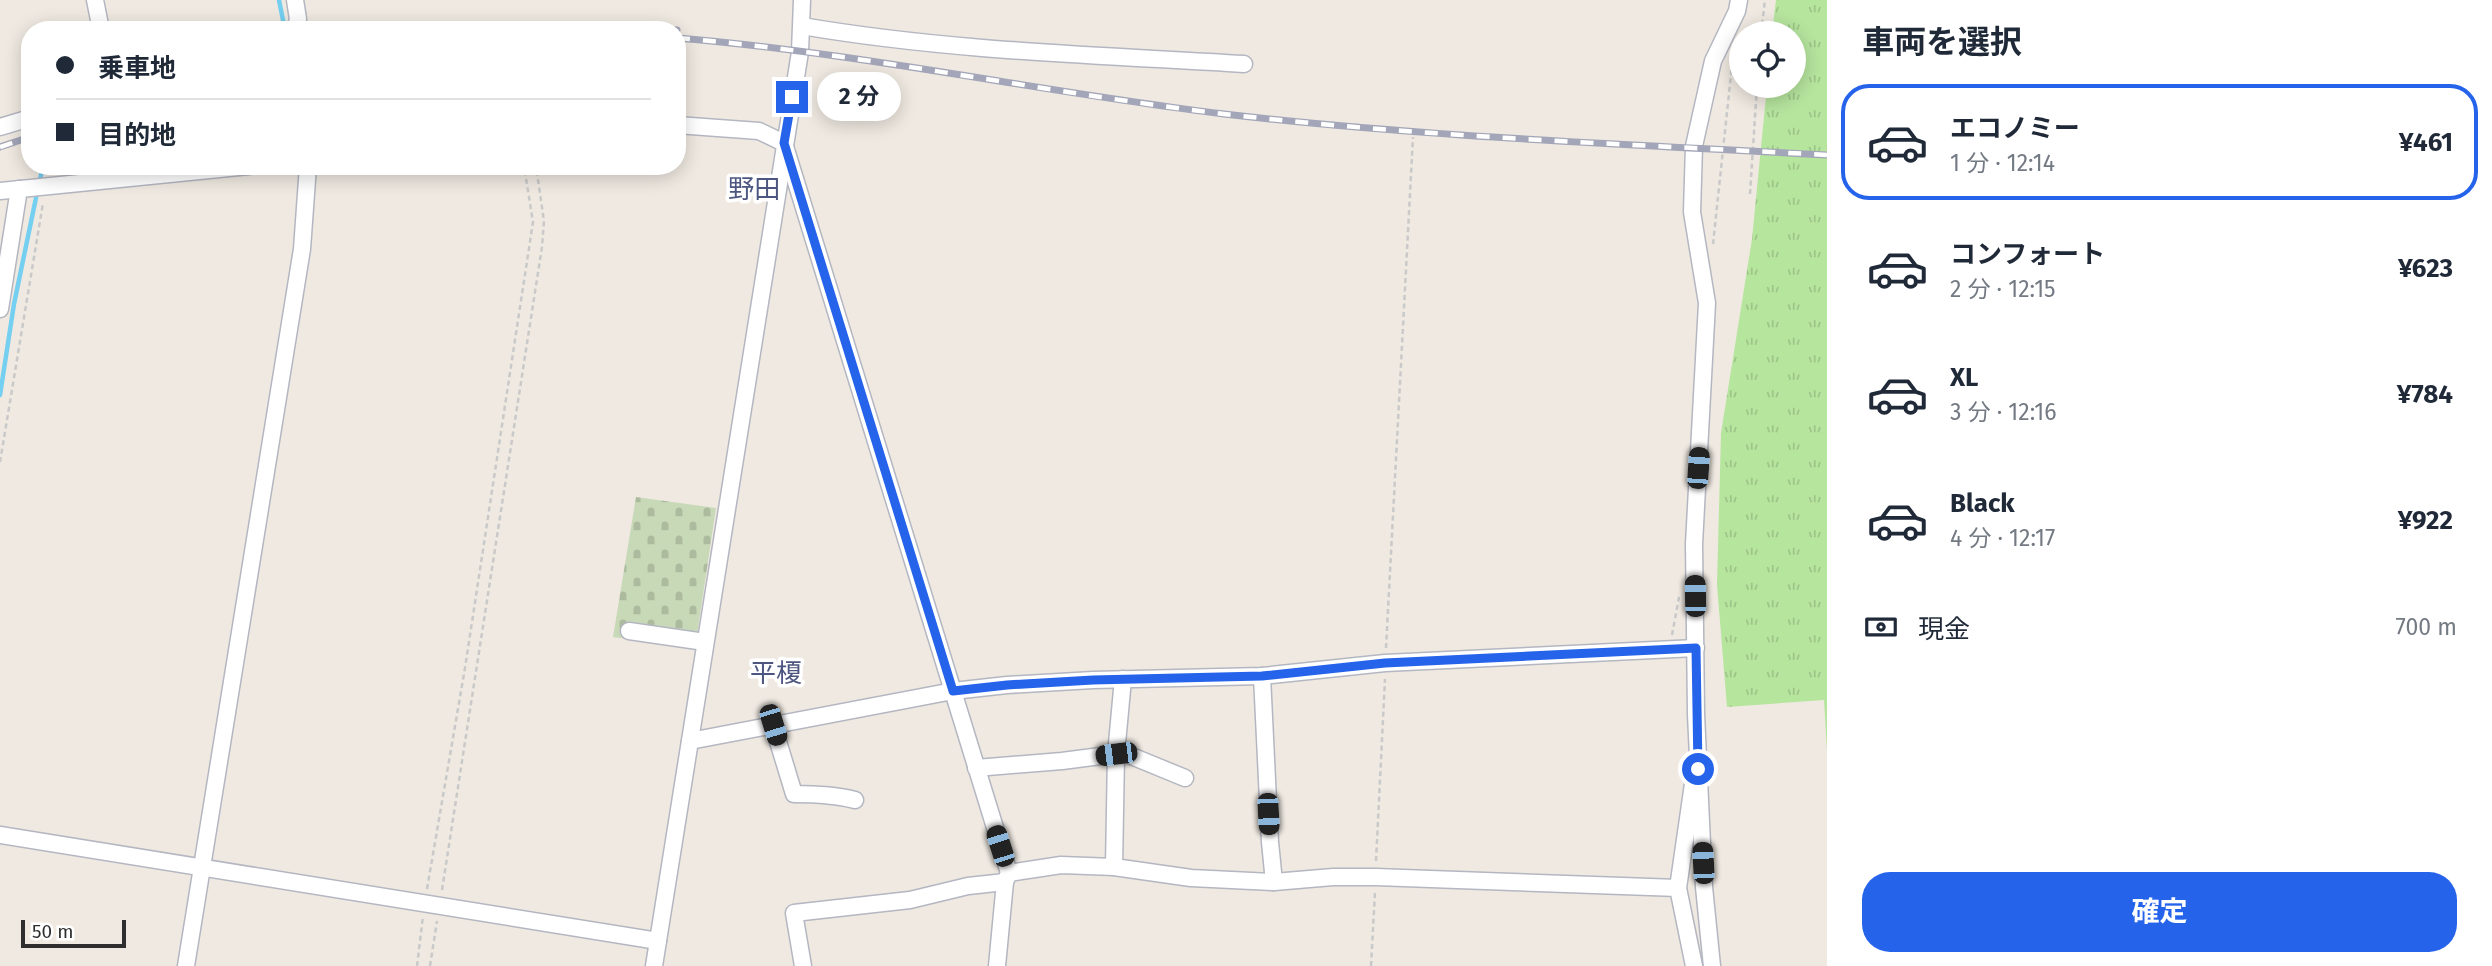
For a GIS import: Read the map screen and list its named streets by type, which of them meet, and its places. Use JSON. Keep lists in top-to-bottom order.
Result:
{
  "districts": ["野田", "平榎"],
  "scale_bar": "50 m",
  "page": {
    "heading": "車両を選択",
    "banner": ["乗車地", "目的地"],
    "bubble": "2 分",
    "list": [
      {
        "name": "エコノミー",
        "note": "1 分 · 12:14",
        "value": "¥461"
      },
      {
        "name": "コンフォート",
        "note": "2 分 · 12:15",
        "value": "¥623"
      },
      {
        "name": "XL",
        "note": "3 分 · 12:16",
        "value": "¥784"
      },
      {
        "name": "Black",
        "note": "4 分 · 12:17",
        "value": "¥922"
      }
    ],
    "pay": ["現金", "700 m"],
    "buttons": "確定",
    "scale": "50 m"
  }
}
